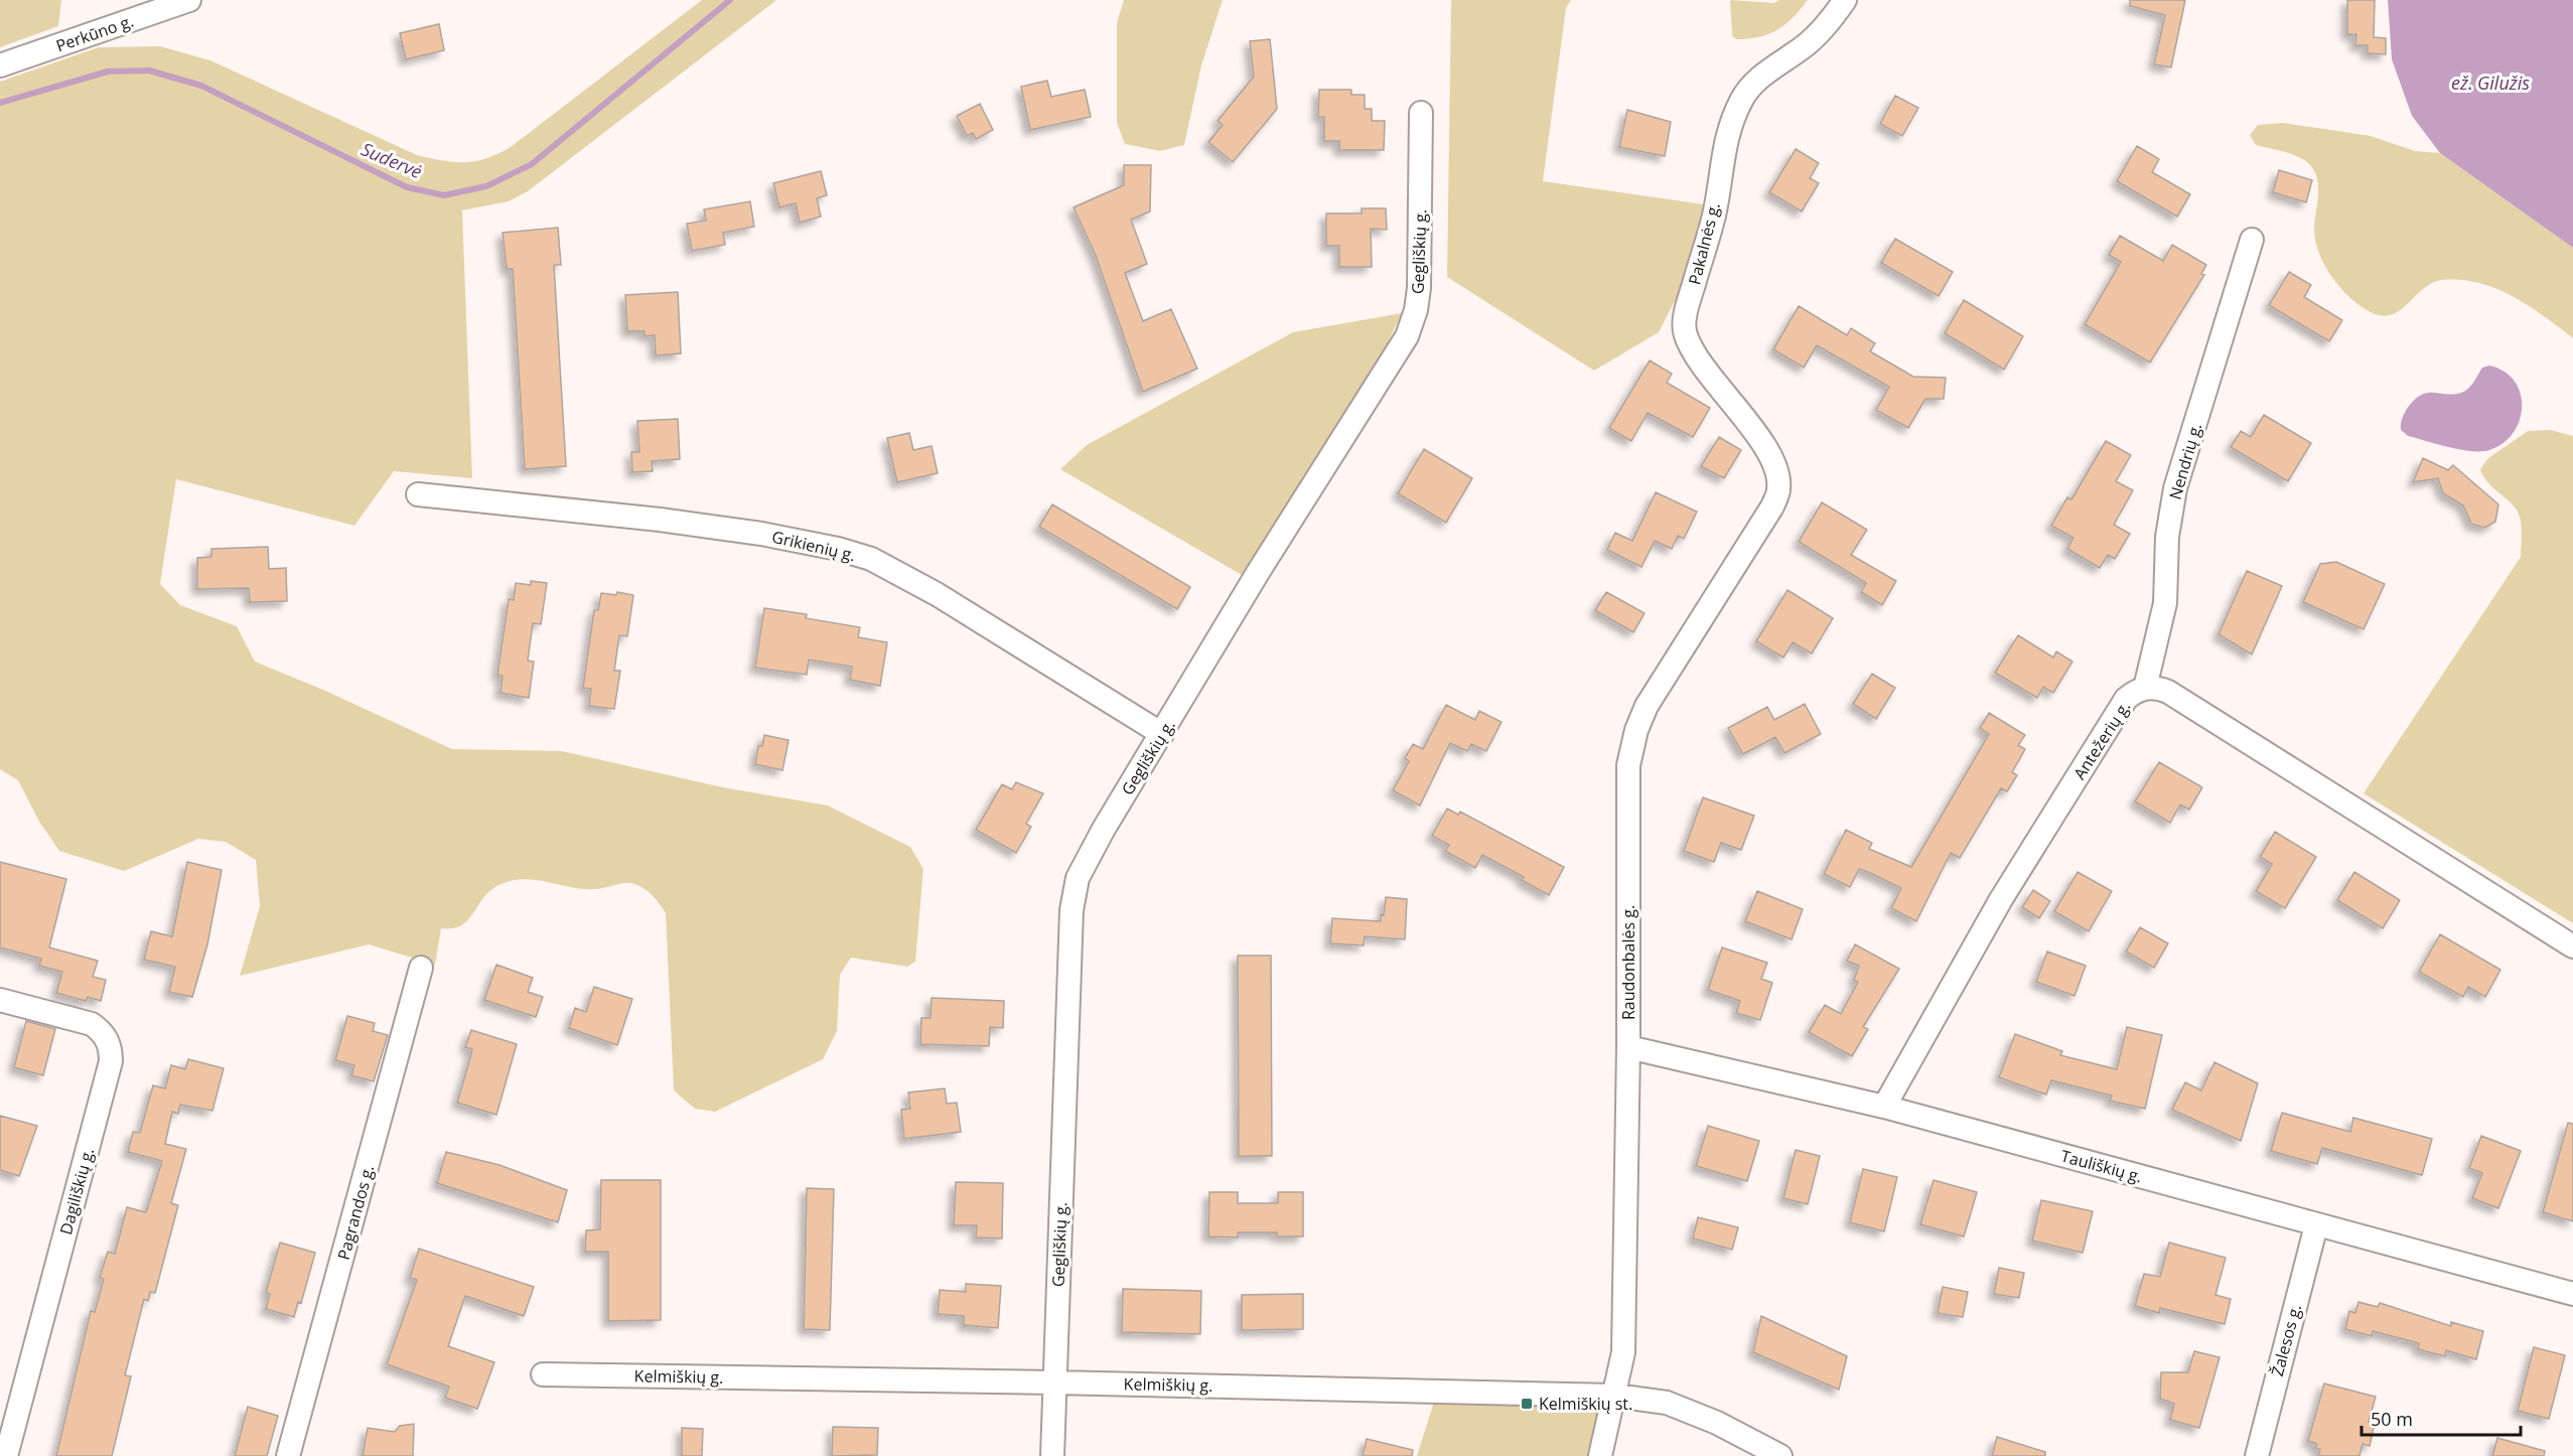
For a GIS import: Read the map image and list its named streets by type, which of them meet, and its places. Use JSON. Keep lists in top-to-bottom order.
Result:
{
  "streets": {
    "street": [
      "Perkūno g.",
      "Pakalnės g.",
      "Gegliškių g.",
      "Nendrių g.",
      "Grikienių g.",
      "Antežerių g.",
      "Raudonbalės g.",
      "Tauliškių g.",
      "Dagiliškių g.",
      "Pagrandos g.",
      "Žalesos g.",
      "Kelmiškių g."
    ]
  },
  "crossings": [
    ["Pakalnės g.", "Raudonbalės g."],
    ["Gegliškių g.", "Grikienių g."],
    ["Gegliškių g.", "Kelmiškių g."],
    ["Nendrių g.", "Antežerių g."],
    ["Antežerių g.", "Tauliškių g."],
    ["Raudonbalės g.", "Tauliškių g."],
    ["Raudonbalės g.", "Kelmiškių g."],
    ["Tauliškių g.", "Žalesos g."]
  ],
  "water": ["ež. Gilužis", "Sudervė"],
  "places": {
    "transit": ["Kelmiškių st."]
  },
  "scale_bar": "50 m"
}
